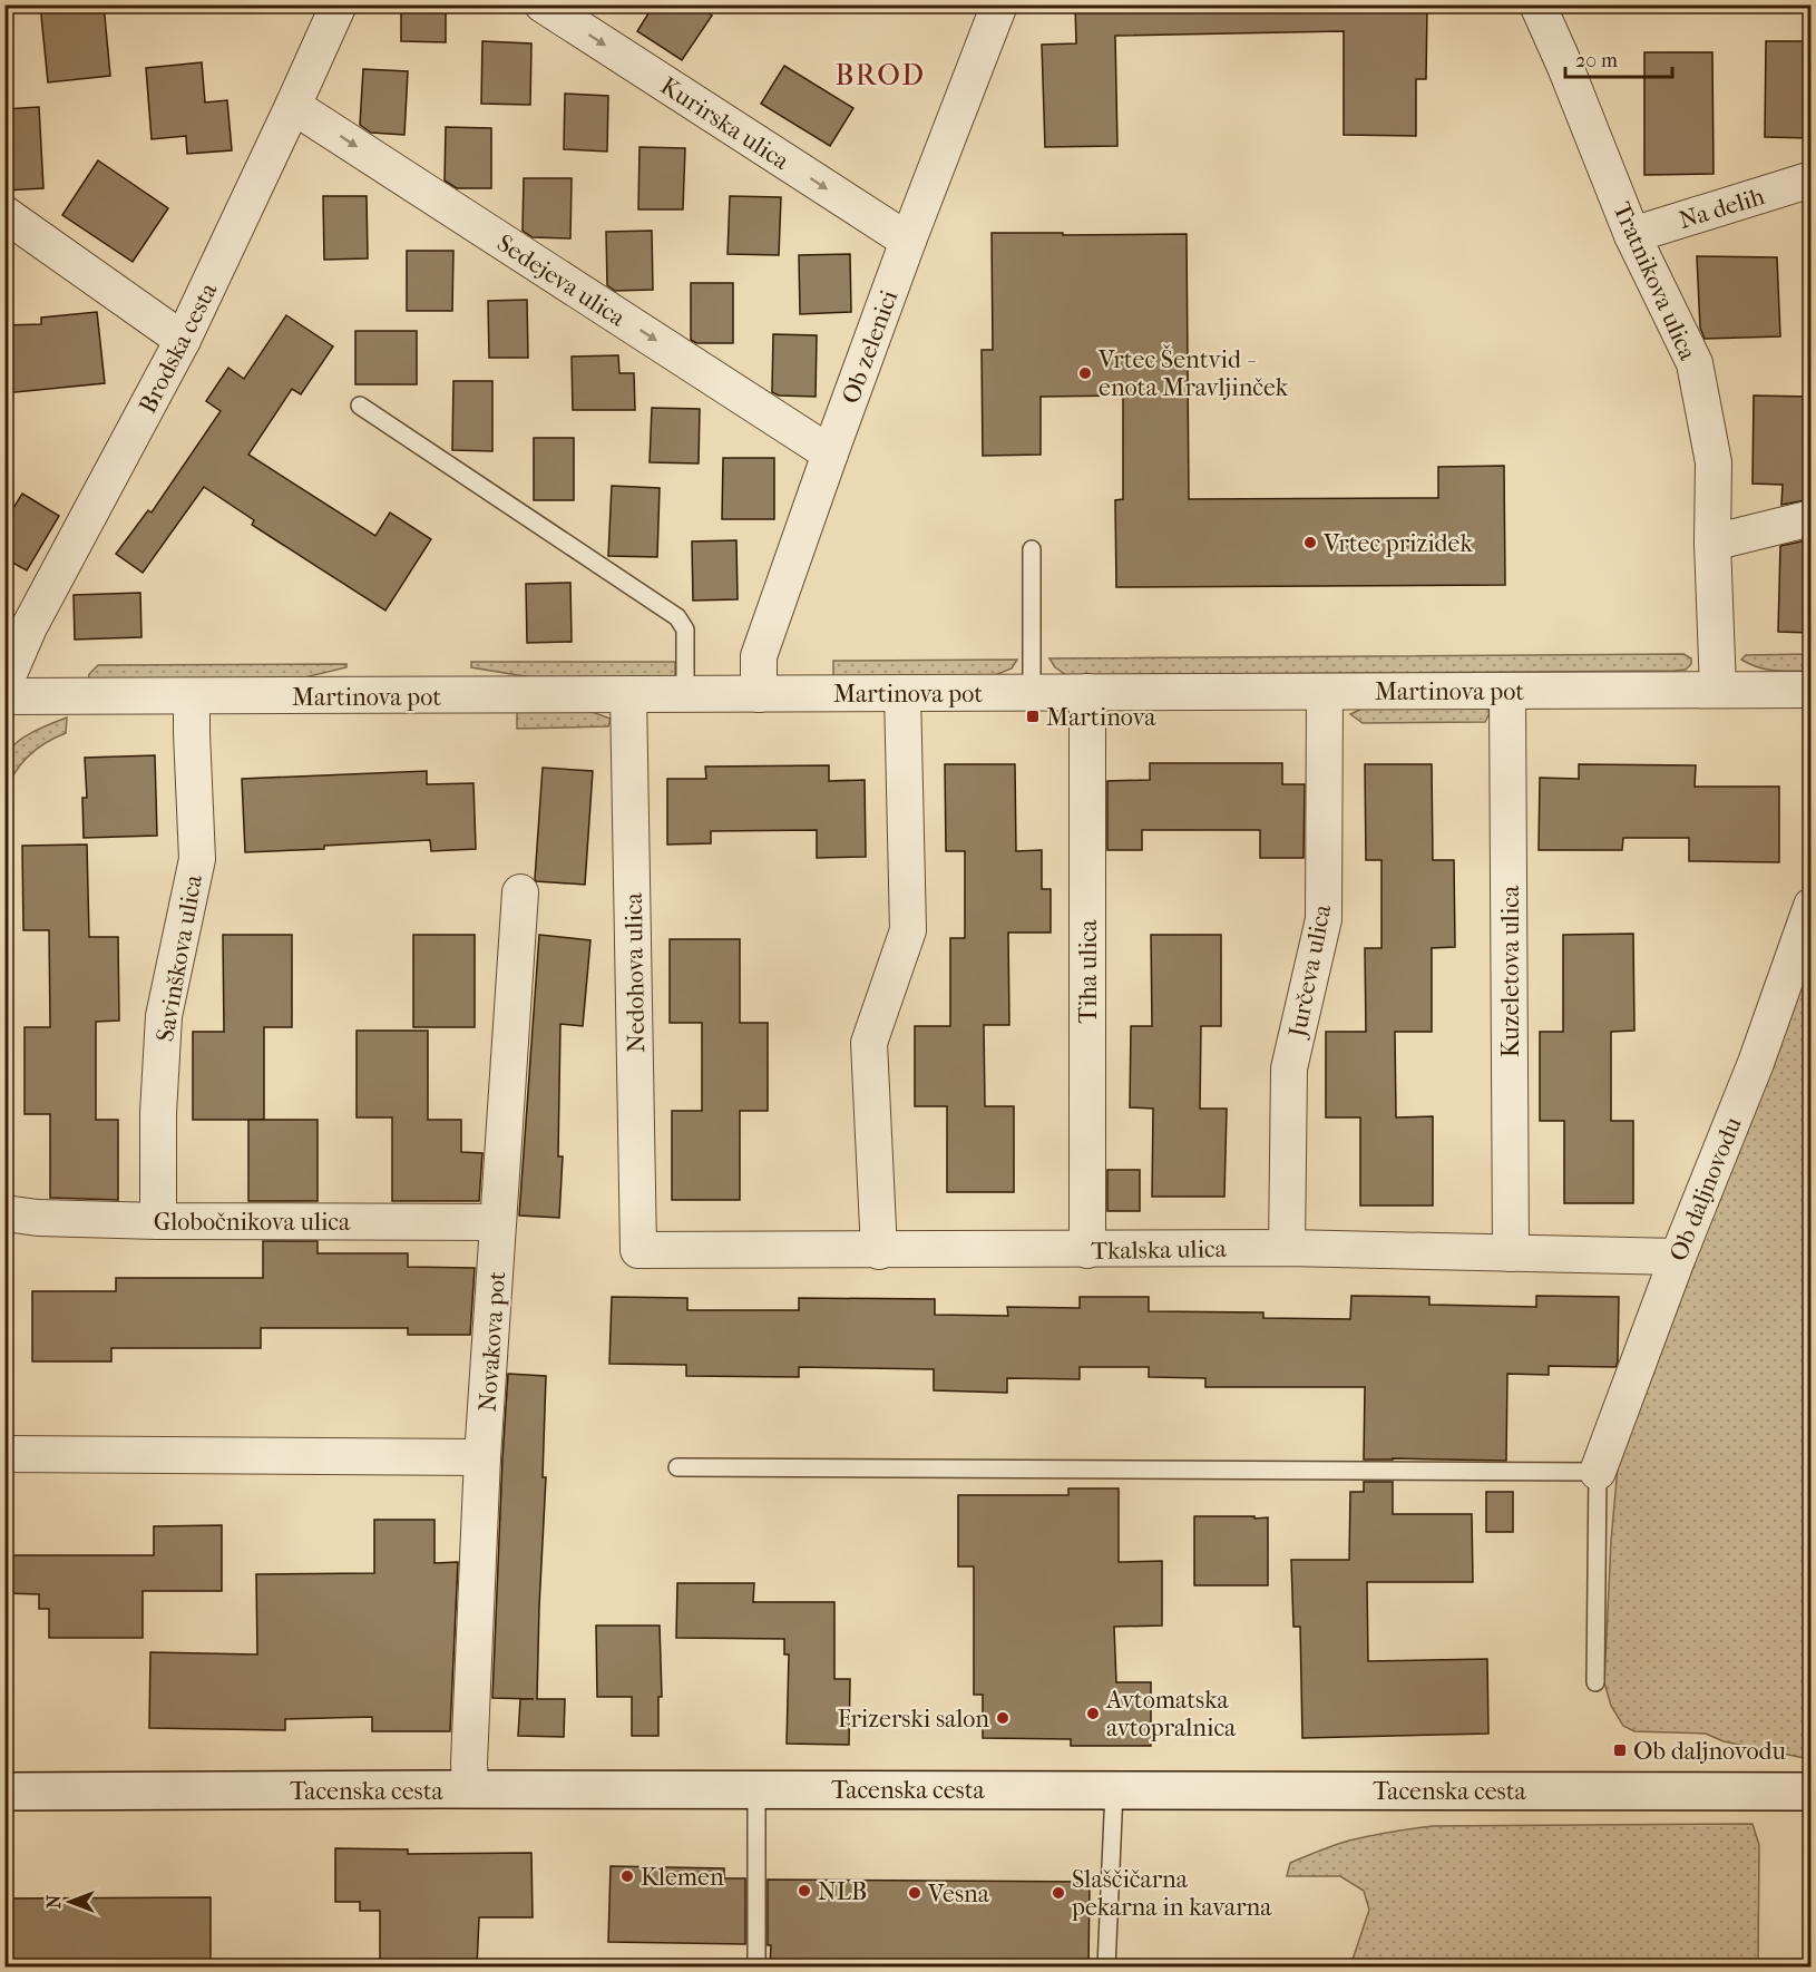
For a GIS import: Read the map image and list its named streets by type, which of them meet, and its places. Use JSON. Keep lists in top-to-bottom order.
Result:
{
  "streets": {
    "main road": ["Tacenska cesta"],
    "street": [
      "Kurirska ulica",
      "Na delih",
      "Sedejeva ulica",
      "Tratnikova ulica",
      "Ob zelenici",
      "Brodska cesta",
      "Martinova pot",
      "Savinškova ulica",
      "Jurčeva ulica",
      "Tiha ulica",
      "Kuzeletova ulica",
      "Nedohova ulica",
      "Ob daljnovodu",
      "Globočnikova ulica",
      "Tkalska ulica",
      "Novakova pot"
    ]
  },
  "crossings": [
    ["Kurirska ulica", "Ob zelenici"],
    ["Na delih", "Tratnikova ulica"],
    ["Sedejeva ulica", "Ob zelenici"],
    ["Sedejeva ulica", "Brodska cesta"],
    ["Tratnikova ulica", "Martinova pot"],
    ["Ob zelenici", "Martinova pot"],
    ["Martinova pot", "Savinškova ulica"],
    ["Martinova pot", "Jurčeva ulica"],
    ["Martinova pot", "Tiha ulica"],
    ["Martinova pot", "Kuzeletova ulica"],
    ["Martinova pot", "Nedohova ulica"],
    ["Savinškova ulica", "Globočnikova ulica"],
    ["Jurčeva ulica", "Tkalska ulica"],
    ["Tiha ulica", "Tkalska ulica"],
    ["Kuzeletova ulica", "Tkalska ulica"],
    ["Nedohova ulica", "Tkalska ulica"],
    ["Ob daljnovodu", "Tkalska ulica"],
    ["Globočnikova ulica", "Novakova pot"],
    ["Novakova pot", "Tacenska cesta"]
  ],
  "one_way": ["Kurirska ulica", "Sedejeva ulica"],
  "districts": ["BROD"],
  "places": {
    "other": [
      "Vrtec Šentvid - enota Mravljinček",
      "Vrtec prizidek",
      "Avtomatska avtopralnica",
      "Frizerski salon",
      "Klemen",
      "NLB",
      "Vesna",
      "Slaščičarna pekarna in kavarna"
    ],
    "transit": ["Martinova", "Ob daljnovodu"]
  },
  "scale_bar": "20 m",
  "north": "left"
}
